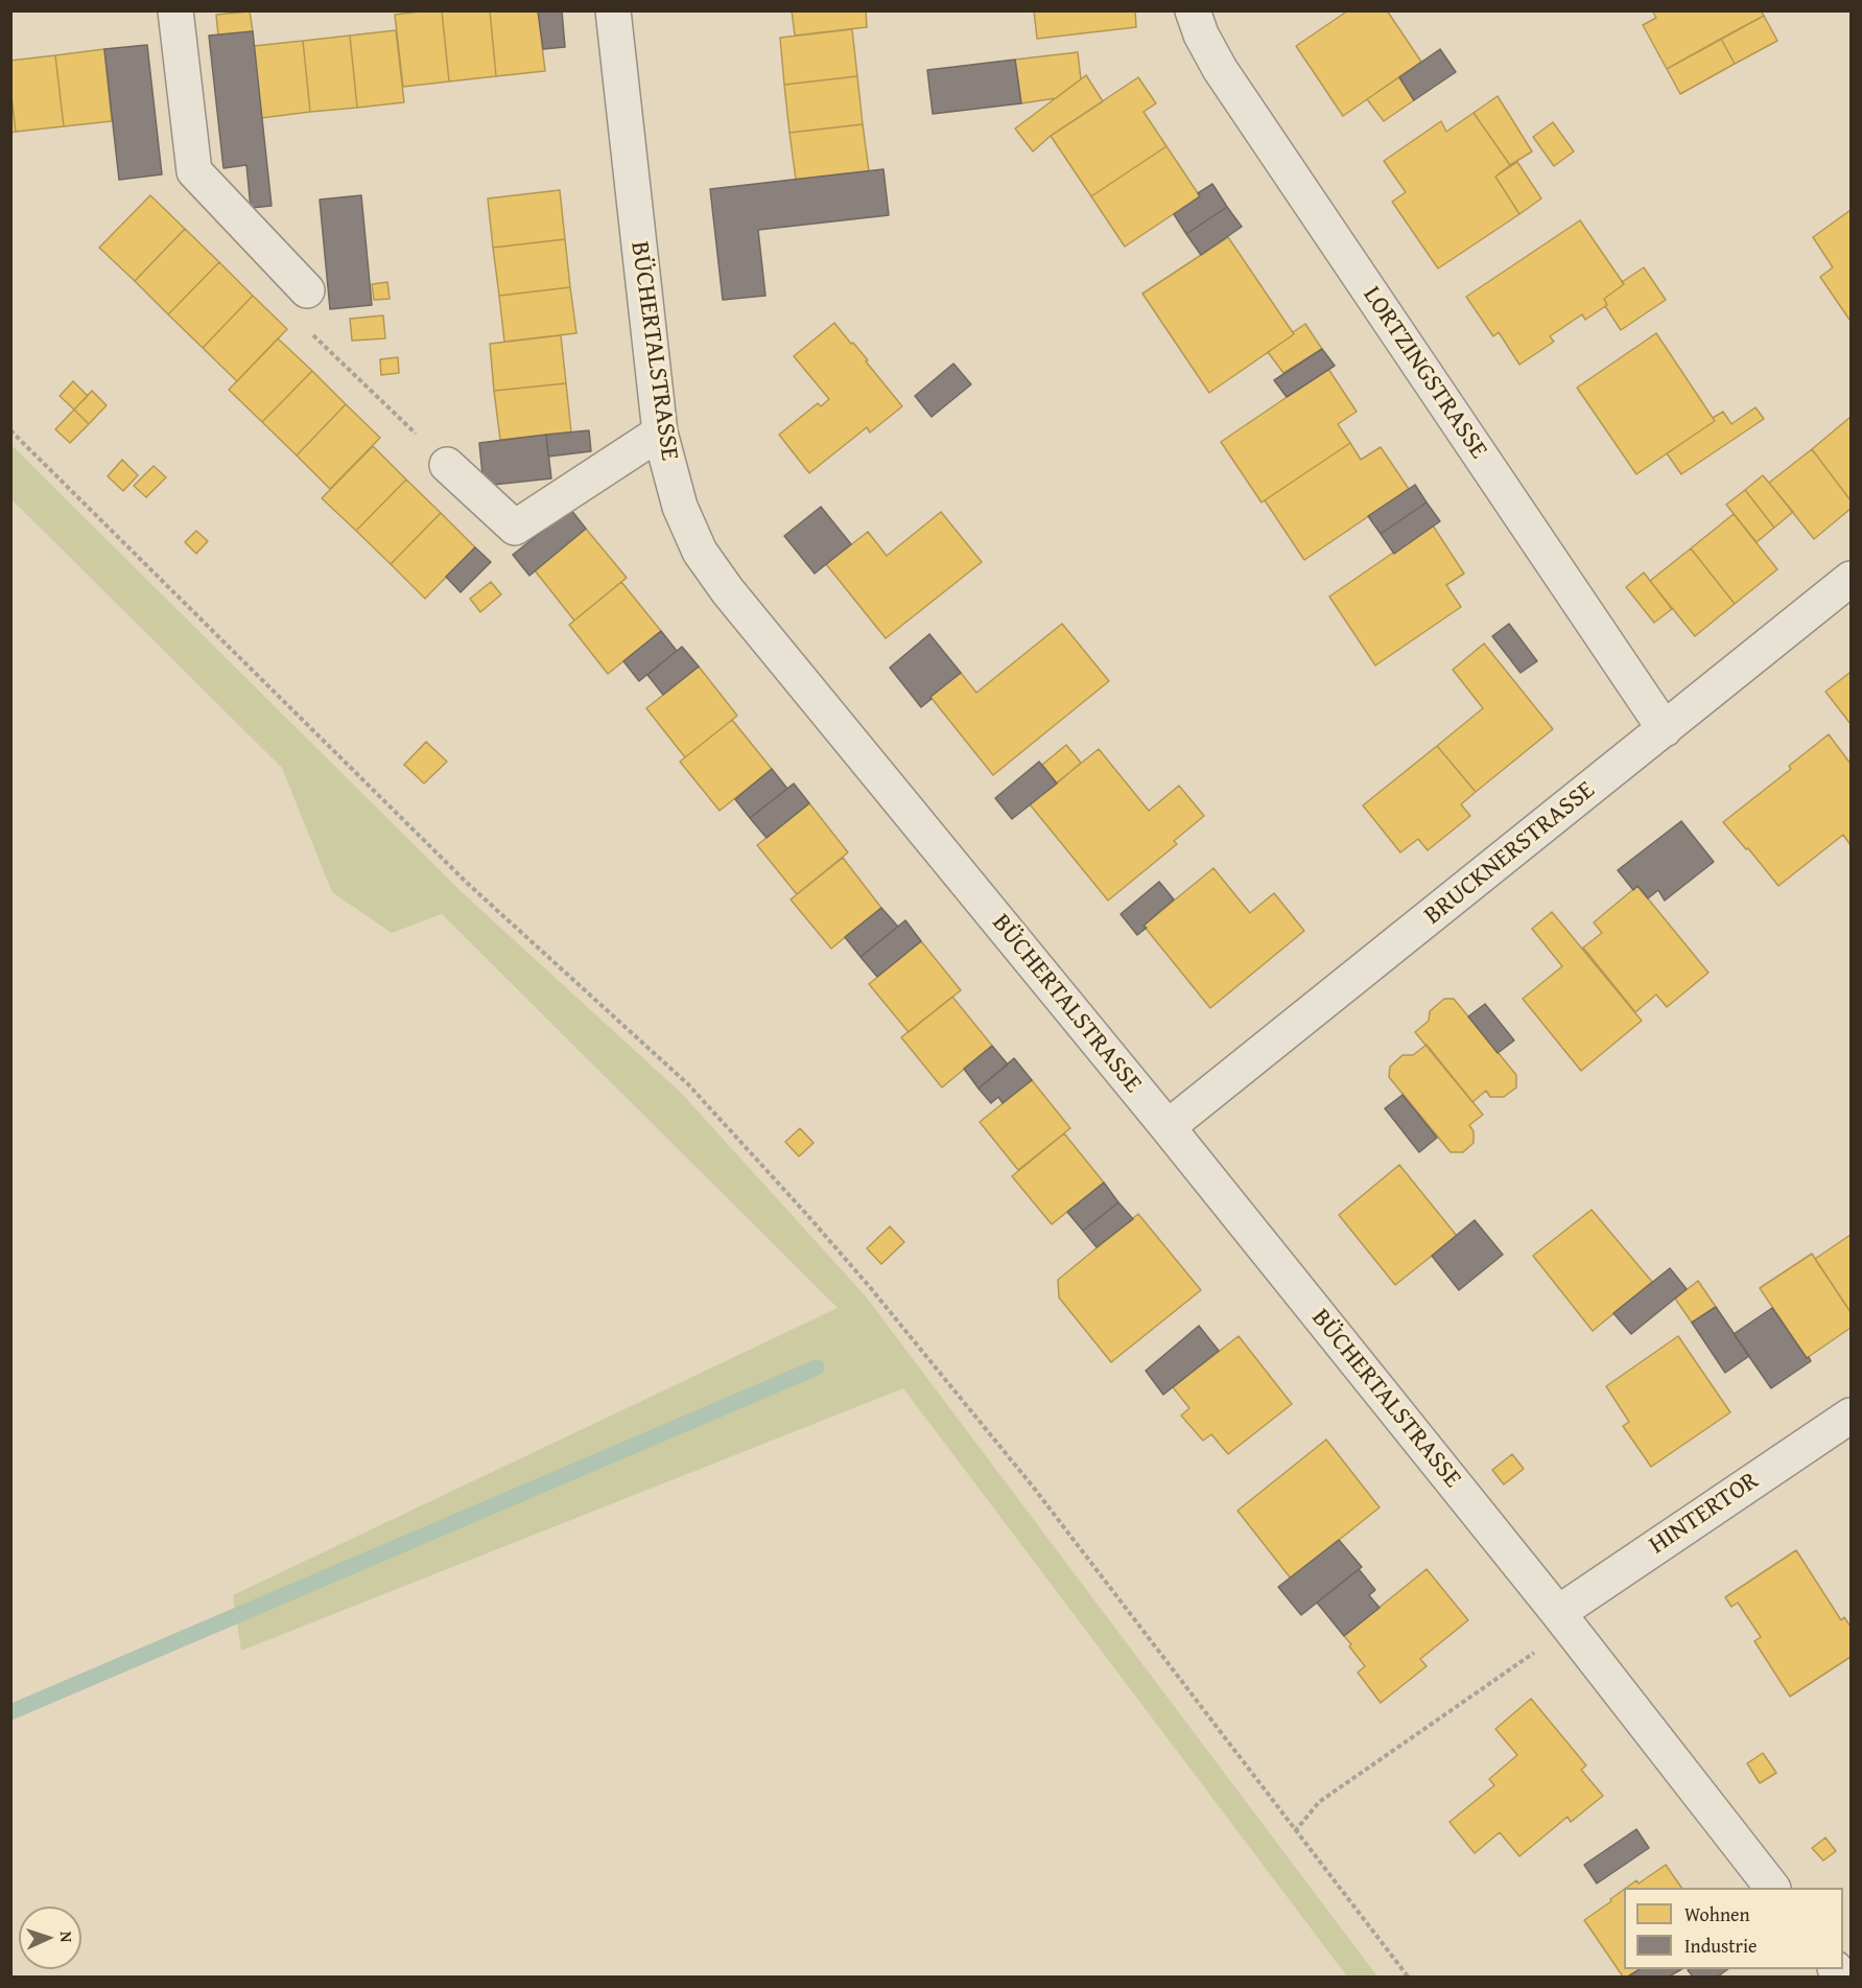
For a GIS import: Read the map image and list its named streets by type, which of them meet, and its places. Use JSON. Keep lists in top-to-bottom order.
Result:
{
  "streets": {
    "street": [
      "BÜCHERTALSTRASSE",
      "LORTZINGSTRASSE",
      "BRUCKNERSTRASSE",
      "HINTERTOR"
    ]
  },
  "crossings": [
    ["BÜCHERTALSTRASSE", "BRUCKNERSTRASSE"],
    ["BÜCHERTALSTRASSE", "HINTERTOR"],
    ["LORTZINGSTRASSE", "BRUCKNERSTRASSE"]
  ],
  "legend": ["Wohnen", "Industrie"],
  "north": "right"
}
